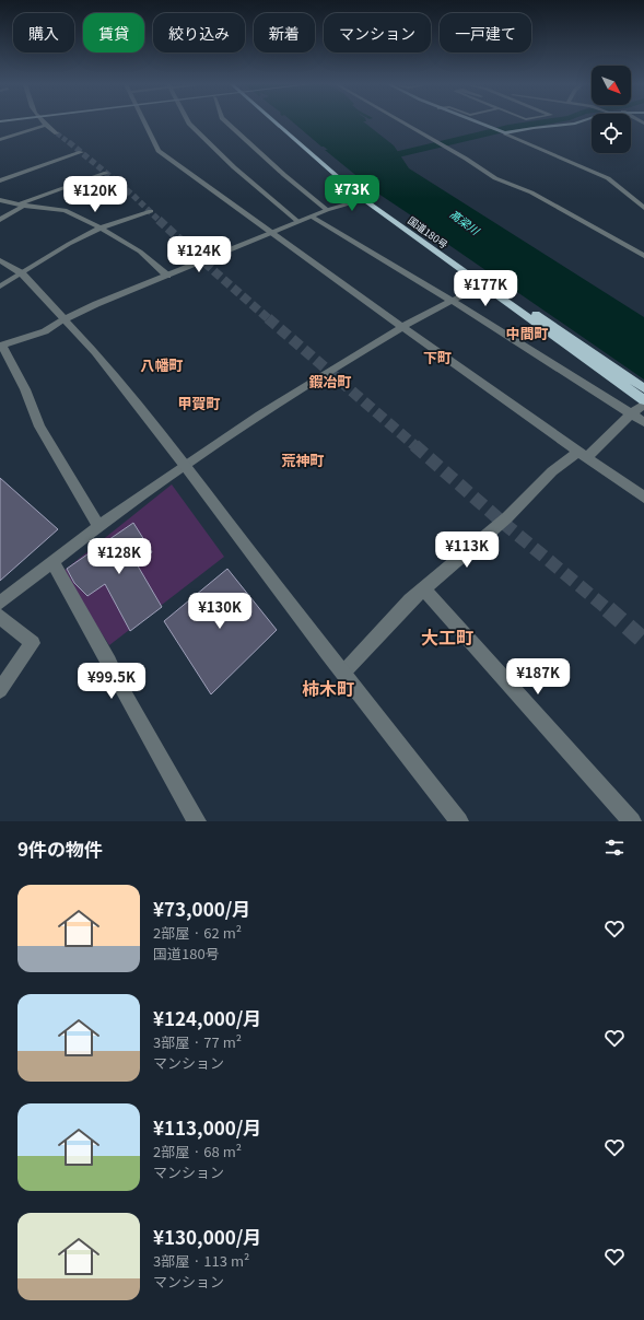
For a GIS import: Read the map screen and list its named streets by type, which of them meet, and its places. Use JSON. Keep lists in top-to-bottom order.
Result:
{
  "streets": {
    "highway": ["国道180号"]
  },
  "districts": [
    "中間町",
    "下町",
    "八幡町",
    "鍜冶町",
    "甲賀町",
    "荒神町",
    "大工町",
    "柿木町"
  ],
  "water": ["高梁川"],
  "north": "bottom right",
  "page": {
    "chip": [
      "購入",
      "賃貸",
      "絞り込み",
      "新着",
      "マンション",
      "一戸建て"
    ],
    "price": [
      "¥73K",
      "¥120K",
      "¥124K",
      "¥177K",
      "¥113K",
      "¥128K",
      "¥130K",
      "¥187K",
      "¥99.5K"
    ],
    "heading": "9件の物件",
    "list": [
      {
        "name": "¥73,000/月",
        "note": "2部屋 · 62 m² · 国道180号"
      },
      {
        "name": "¥124,000/月",
        "note": "3部屋 · 77 m² · マンション"
      },
      {
        "name": "¥113,000/月",
        "note": "2部屋 · 68 m² · マンション"
      },
      {
        "name": "¥130,000/月",
        "note": "3部屋 · 113 m² · マンション"
      }
    ]
  }
}
